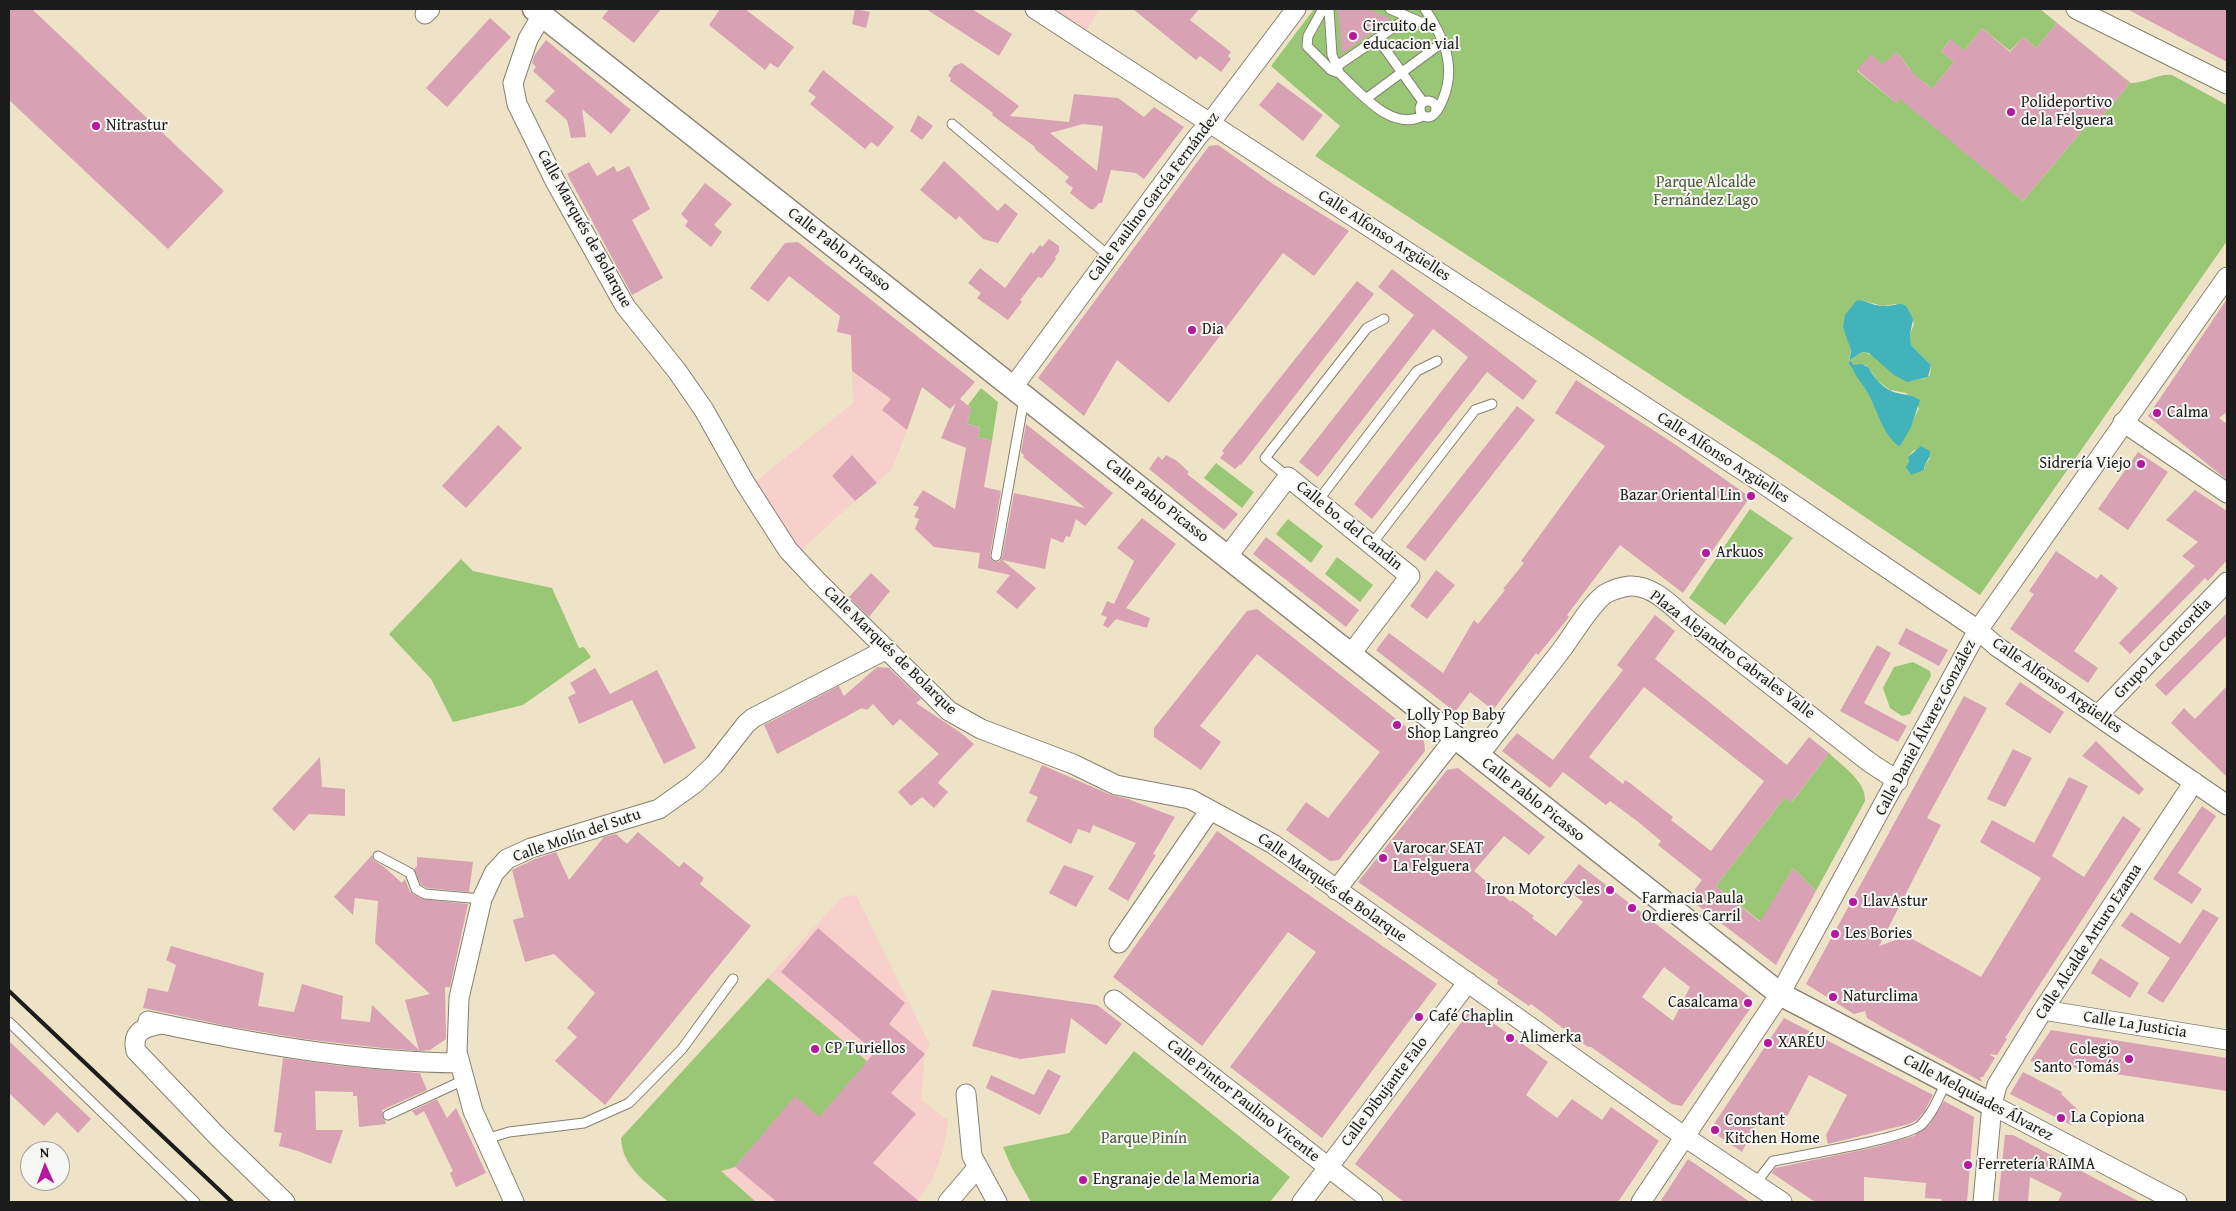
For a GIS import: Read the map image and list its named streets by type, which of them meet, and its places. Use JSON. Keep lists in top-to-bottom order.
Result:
{
  "streets": {
    "street": [
      "Calle Paulino García Fernández",
      "Calle Marqués de Bolarque",
      "Calle Alfonso Argüelles",
      "Calle Pablo Picasso",
      "Calle bo. del Candin",
      "Grupo La Concordia",
      "Plaza Alejandro Cabrales Valle",
      "Calle Daniel Álvarez González",
      "Calle Molín del Sutu",
      "Calle Alcalde Arturo Ezama",
      "Calle La Justicia",
      "Calle Dibujante Falo",
      "Calle Melquiades Álvarez",
      "Calle Pintor Paulino Vicente"
    ]
  },
  "crossings": [
    ["Calle Paulino García Fernández", "Calle Alfonso Argüelles"],
    ["Calle Paulino García Fernández", "Calle Pablo Picasso"],
    ["Calle Marqués de Bolarque", "Calle Pablo Picasso"],
    ["Calle Marqués de Bolarque", "Calle Daniel Álvarez González"],
    ["Calle Marqués de Bolarque", "Calle Molín del Sutu"],
    ["Calle Marqués de Bolarque", "Calle Dibujante Falo"],
    ["Calle Alfonso Argüelles", "Grupo La Concordia"],
    ["Calle Alfonso Argüelles", "Calle Daniel Álvarez González"],
    ["Calle Alfonso Argüelles", "Calle Alcalde Arturo Ezama"],
    ["Calle Pablo Picasso", "Calle bo. del Candin"],
    ["Calle Pablo Picasso", "Plaza Alejandro Cabrales Valle"],
    ["Calle Pablo Picasso", "Calle Daniel Álvarez González"],
    ["Calle Pablo Picasso", "Calle Melquiades Álvarez"],
    ["Plaza Alejandro Cabrales Valle", "Calle Daniel Álvarez González"],
    ["Calle Daniel Álvarez González", "Calle Melquiades Álvarez"],
    ["Calle Alcalde Arturo Ezama", "Calle La Justicia"],
    ["Calle Alcalde Arturo Ezama", "Calle Melquiades Álvarez"],
    ["Calle Dibujante Falo", "Calle Pintor Paulino Vicente"]
  ],
  "parks": ["Parque Alcalde Fernández Lago", "Parque Pinín"],
  "places": [
    "Circuito de educacion vial",
    "Polideportivo de la Felguera",
    "Nitrastur",
    "Dia",
    "Calma",
    "Sidrería Viejo",
    "Bazar Oriental Lin",
    "Arkuos",
    "Lolly Pop Baby Shop Langreo",
    "Varocar SEAT La Felguera",
    "Iron Motorcycles",
    "LlavAstur",
    "Farmacia Paula Ordieres Carril",
    "Les Bories",
    "Naturclima",
    "Casalcama",
    "Café Chaplin",
    "Alimerka",
    "XARÉU",
    "CP Turiellos",
    "Colegio Santo Tomás",
    "La Copiona",
    "Constant Kitchen Home",
    "Ferretería RAIMA",
    "Engranaje de la Memoria"
  ],
  "north": "top"
}
